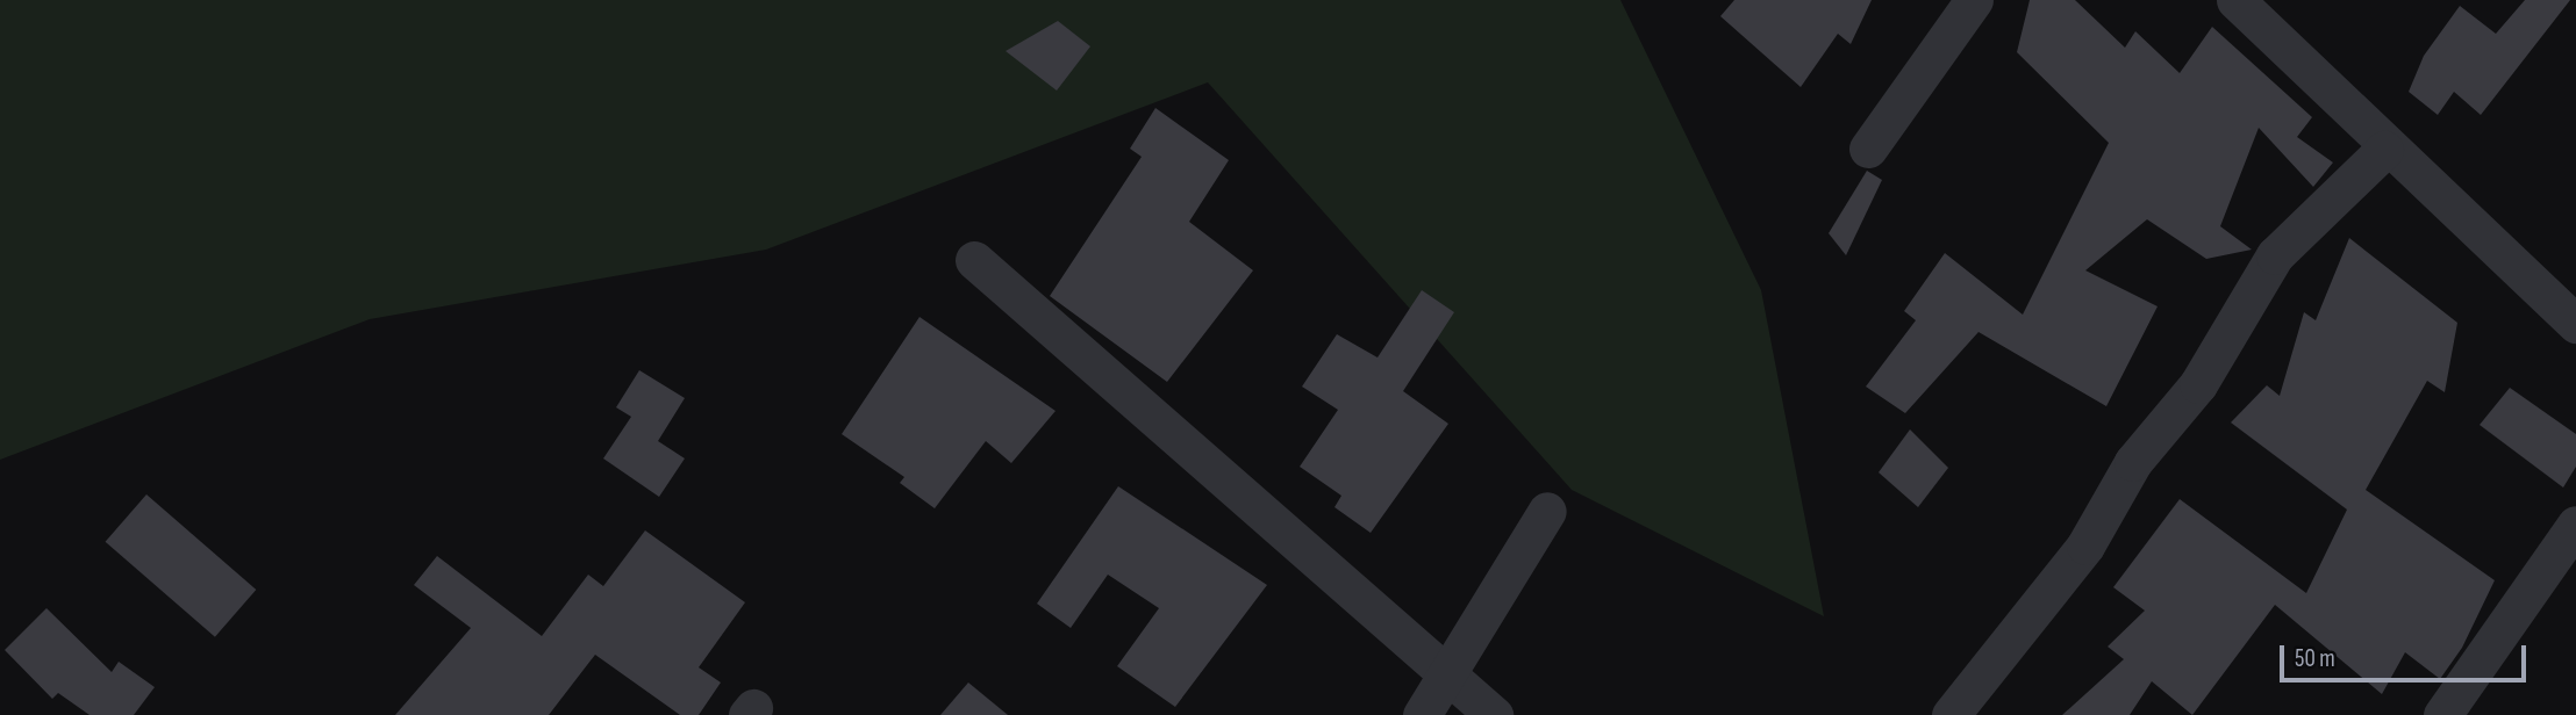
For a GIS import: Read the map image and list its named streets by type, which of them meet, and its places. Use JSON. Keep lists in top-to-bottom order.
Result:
{
  "scale_bar": "50 m"
}
